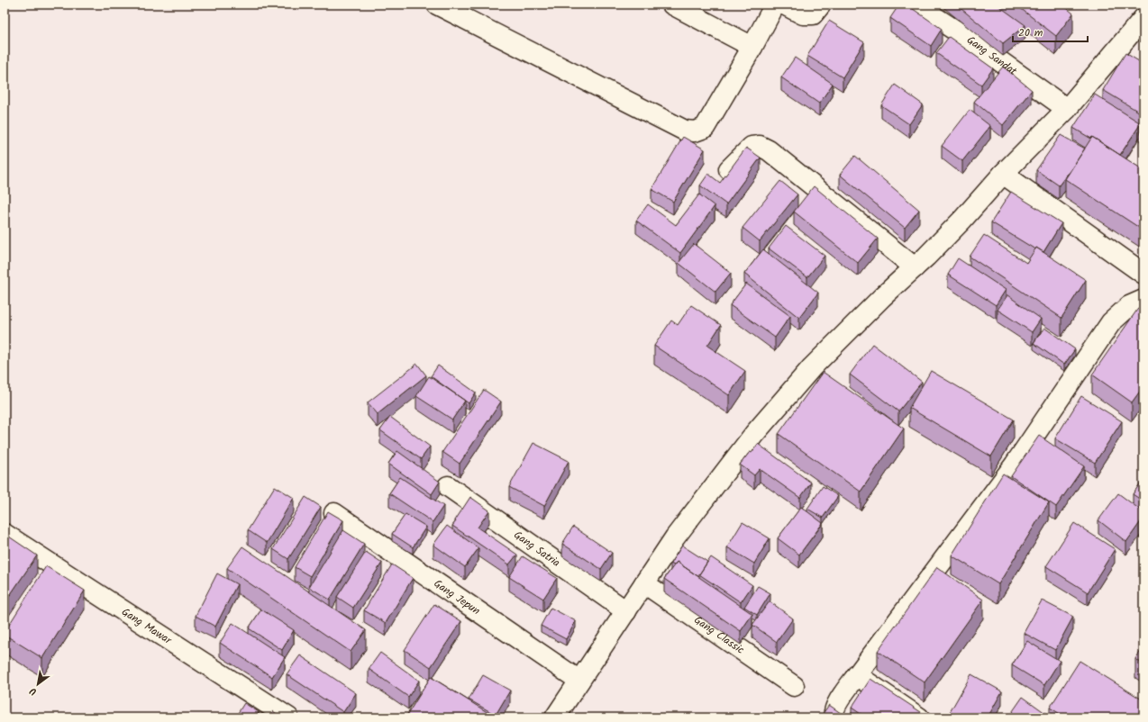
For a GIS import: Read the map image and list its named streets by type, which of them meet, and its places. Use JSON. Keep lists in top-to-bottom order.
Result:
{
  "streets": {
    "street": [
      "Gang Sandat",
      "Gang Satria",
      "Gang Jepun",
      "Gang Mawar",
      "Gang Classic"
    ]
  },
  "scale_bar": "20 m",
  "north": "bottom left"
}
